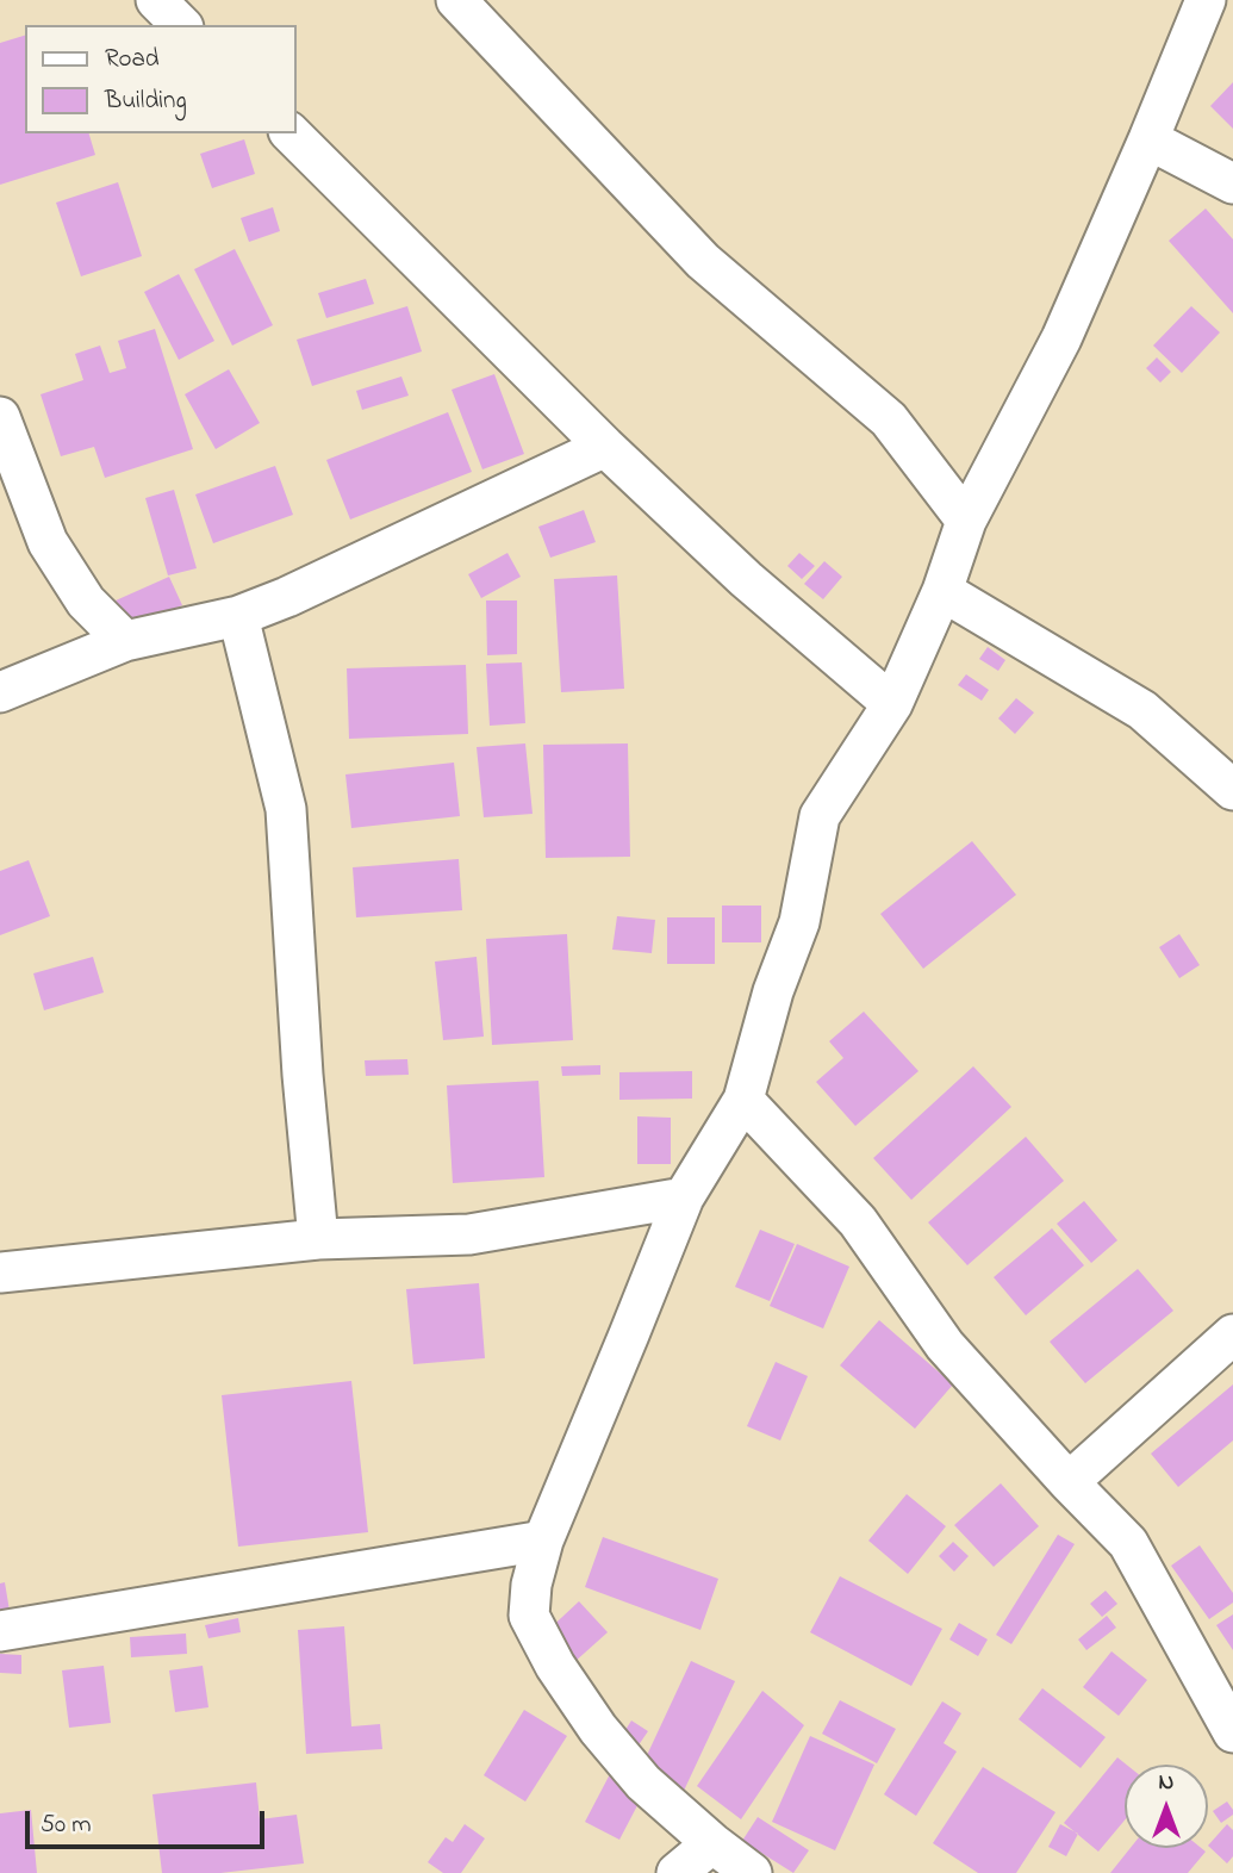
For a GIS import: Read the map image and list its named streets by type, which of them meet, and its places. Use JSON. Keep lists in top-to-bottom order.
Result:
{
  "legend": ["Road", "Building"],
  "scale_bar": "50 m",
  "north": "top"
}
